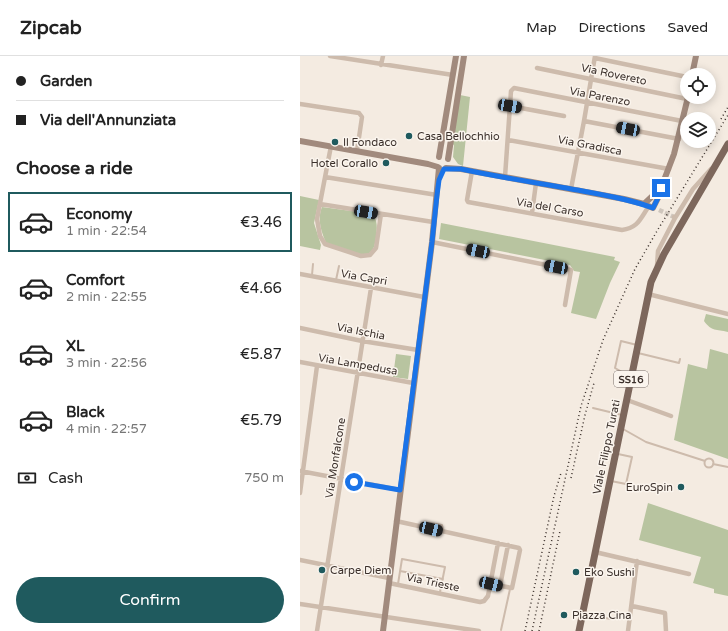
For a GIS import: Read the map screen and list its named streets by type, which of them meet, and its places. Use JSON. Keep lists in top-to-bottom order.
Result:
{
  "streets": {
    "main road": ["SS16", "Viale Filippo Turati"],
    "street": [
      "Via Rovereto",
      "Via Parenzo",
      "Via Gradisca",
      "Via del Carso",
      "Via Capri",
      "Via Ischia",
      "Via Lampedusa",
      "Via Monfalcone",
      "Via Trieste"
    ]
  },
  "crossings": [
    ["Via Capri", "Via Monfalcone"],
    ["Via Ischia", "Via Monfalcone"],
    ["Via Lampedusa", "Via Monfalcone"],
    ["Via Monfalcone", "Via Trieste"]
  ],
  "places": [
    "Casa Bellochhio",
    "Il Fondaco",
    "Hotel Corallo",
    "EuroSpin",
    "Carpe Diem",
    "Eko Sushi",
    "Piazza Cina"
  ],
  "page": {
    "header": "Zipcab",
    "nav": ["Map", "Directions", "Saved"],
    "banner": ["Garden", "Via dell'Annunziata"],
    "heading": "Choose a ride",
    "list": [
      {
        "name": "Economy",
        "note": "1 min · 22:54",
        "value": "€3.46"
      },
      {
        "name": "Comfort",
        "note": "2 min · 22:55",
        "value": "€4.66"
      },
      {
        "name": "XL",
        "note": "3 min · 22:56",
        "value": "€5.87"
      },
      {
        "name": "Black",
        "note": "4 min · 22:57",
        "value": "€5.79"
      }
    ],
    "pay": ["Cash", "750 m"],
    "buttons": "Confirm"
  }
}
